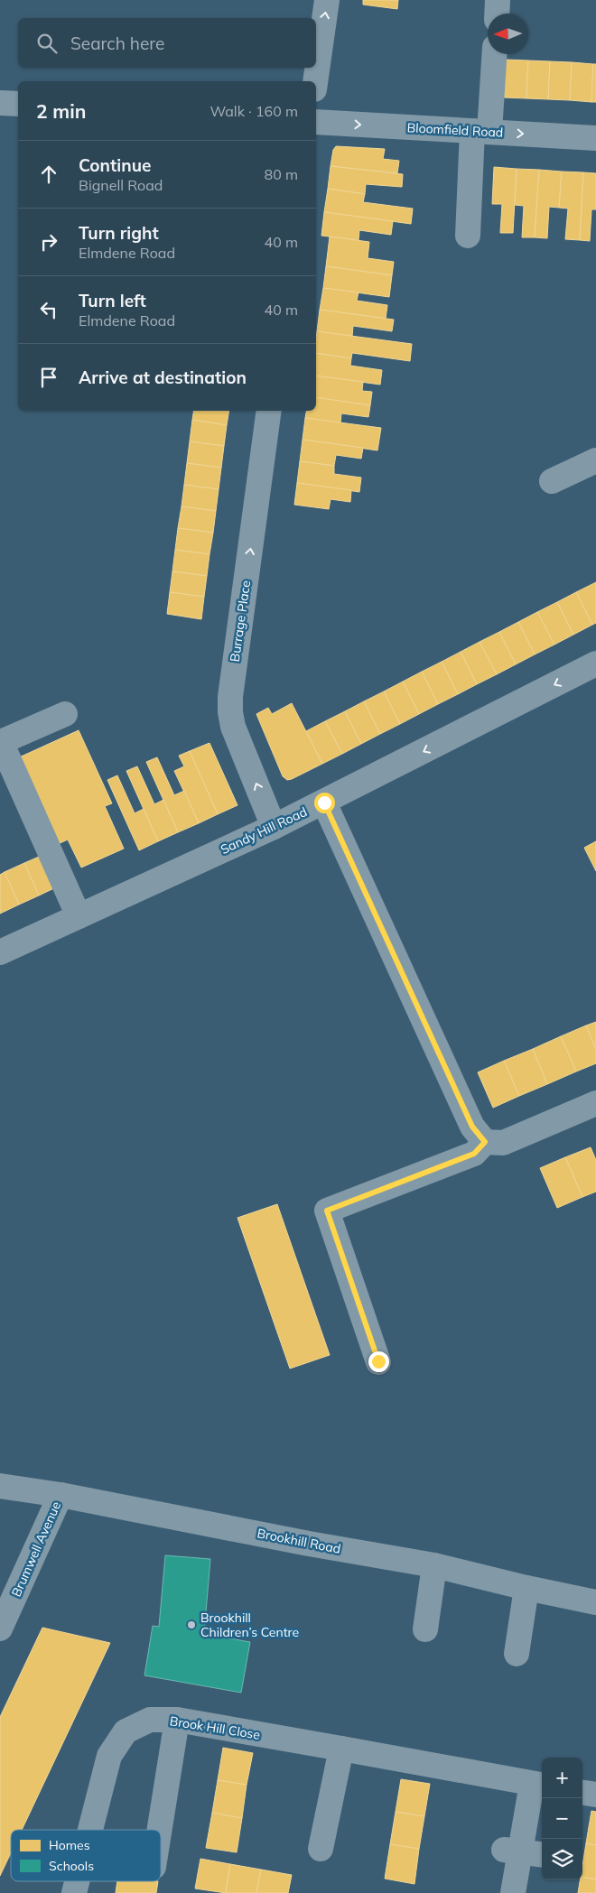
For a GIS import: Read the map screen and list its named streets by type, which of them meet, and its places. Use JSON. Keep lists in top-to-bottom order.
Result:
{
  "streets": {
    "street": [
      "Bloomfield Road",
      "Burrage Place",
      "Sandy Hill Road",
      "Brookhill Road",
      "Brumwell Avenue",
      "Brook Hill Close"
    ]
  },
  "crossings": [
    ["Burrage Place", "Sandy Hill Road"],
    ["Brookhill Road", "Brumwell Avenue"]
  ],
  "one_way": ["Bloomfield Road", "Burrage Place", "Sandy Hill Road"],
  "places": ["Brookhill Children’s Centre"],
  "legend": ["Homes", "Schools"],
  "north": "left",
  "page": {
    "search": "Search here",
    "heading": ["2 min", "Walk · 160 m"],
    "list": [
      ["Continue", "Bignell Road", "80 m"],
      ["Turn right", "Elmdene Road", "40 m"],
      ["Turn left", "Elmdene Road", "40 m"],
      "Arrive at destination"
    ],
    "map_buttons": ["+", "−"]
  }
}
